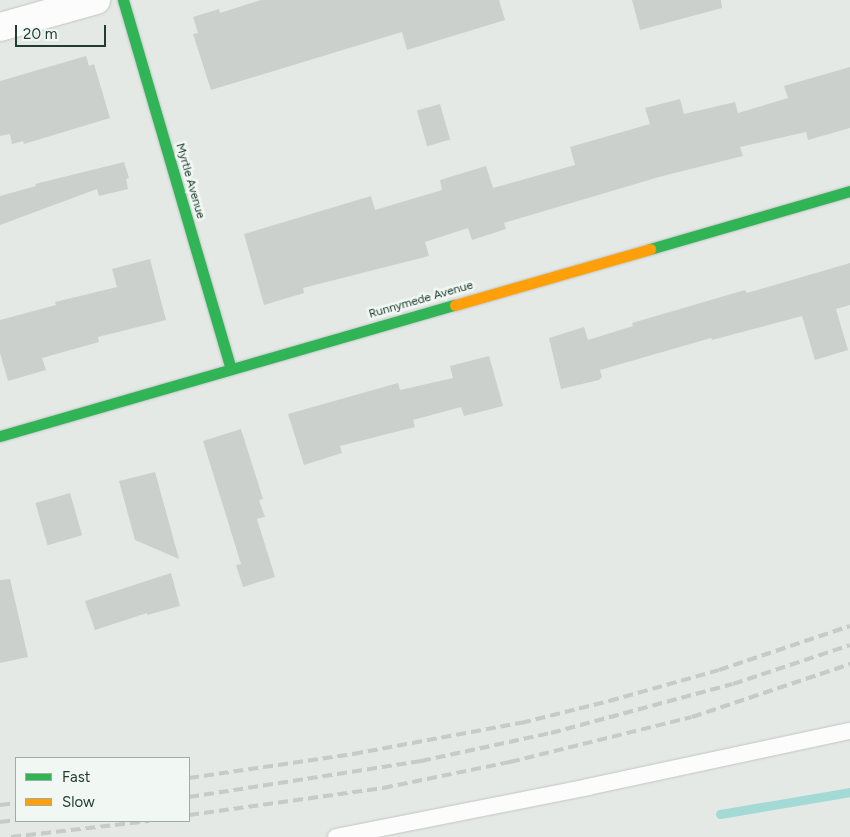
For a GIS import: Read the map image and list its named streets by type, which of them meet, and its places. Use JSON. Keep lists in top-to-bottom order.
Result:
{
  "streets": {
    "street": ["Myrtle Avenue", "Runnymede Avenue"]
  },
  "crossings": [
    ["Myrtle Avenue", "Runnymede Avenue"]
  ],
  "legend": ["Fast", "Slow"],
  "scale_bar": "20 m"
}
